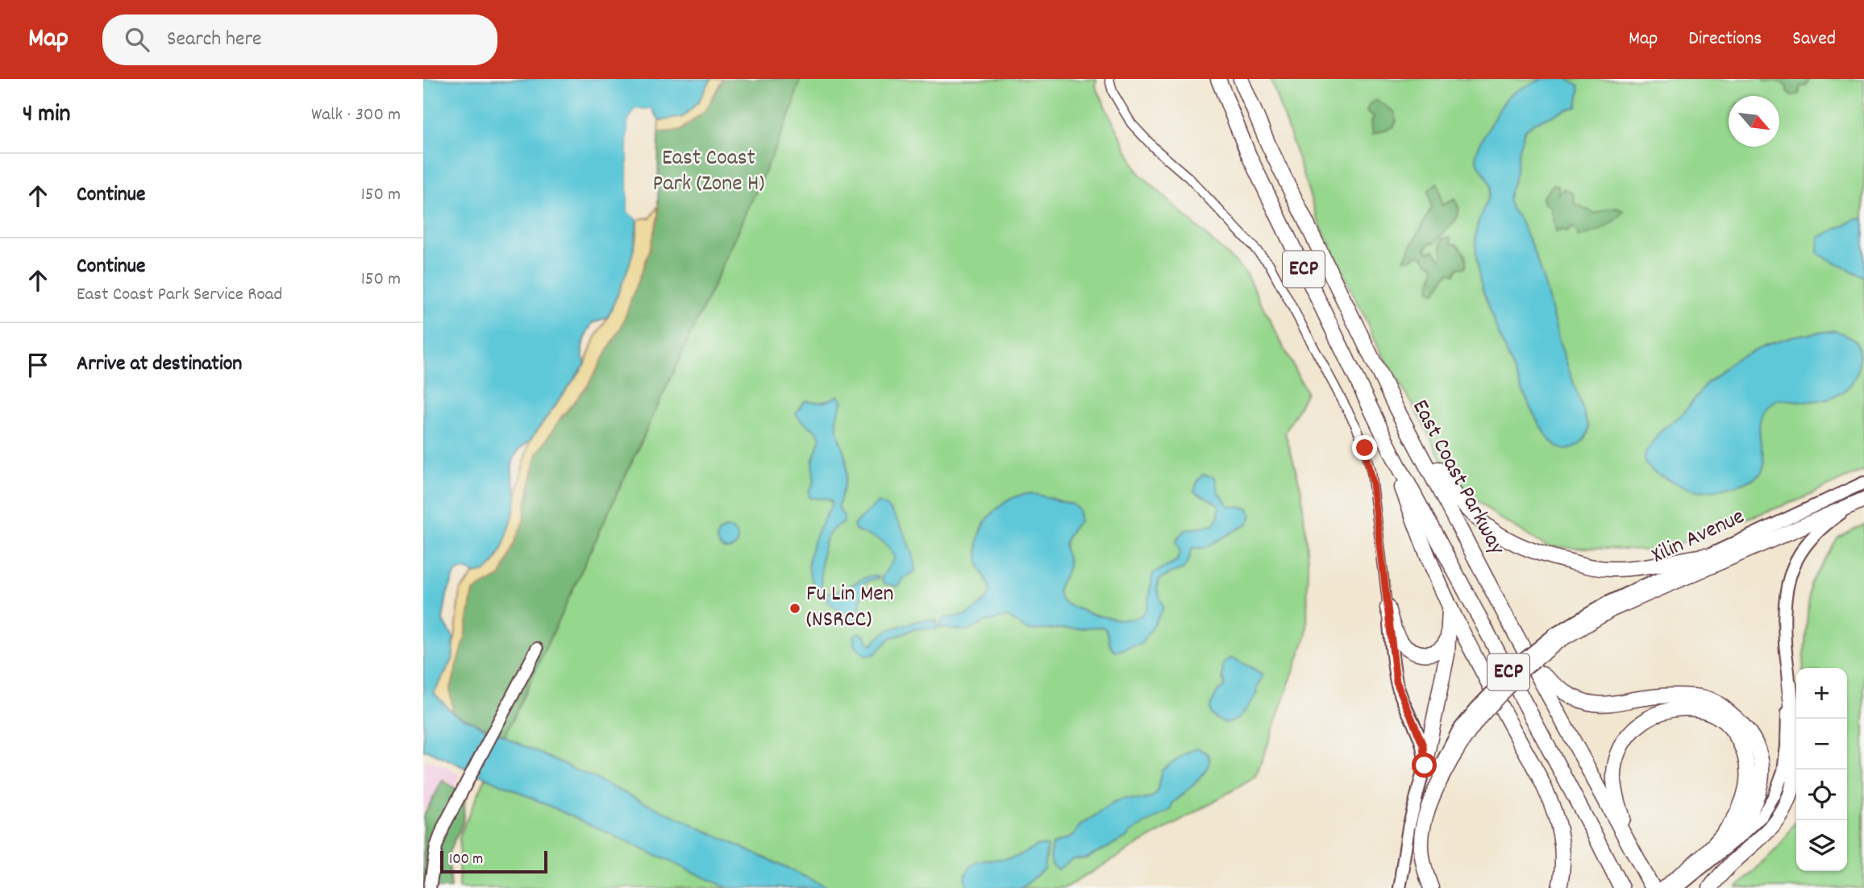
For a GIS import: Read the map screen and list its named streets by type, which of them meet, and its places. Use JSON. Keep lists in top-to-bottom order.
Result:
{
  "streets": {
    "highway": ["ECP", "East Coast Parkway"],
    "main road": ["Xilin Avenue"]
  },
  "parks": ["East Coast Park (Zone H)"],
  "places": ["Fu Lin Men (NSRCC)"],
  "scale_bar": "100 m",
  "north": "bottom right",
  "page": {
    "header": "Map",
    "search": "Search here",
    "nav": ["Map", "Directions", "Saved"],
    "heading": ["4 min", "Walk · 300 m"],
    "list": [
      ["Continue", "150 m"],
      ["Continue", "East Coast Park Service Road", "150 m"],
      "Arrive at destination"
    ],
    "map_buttons": ["+", "−"],
    "scale": "100 m"
  }
}
